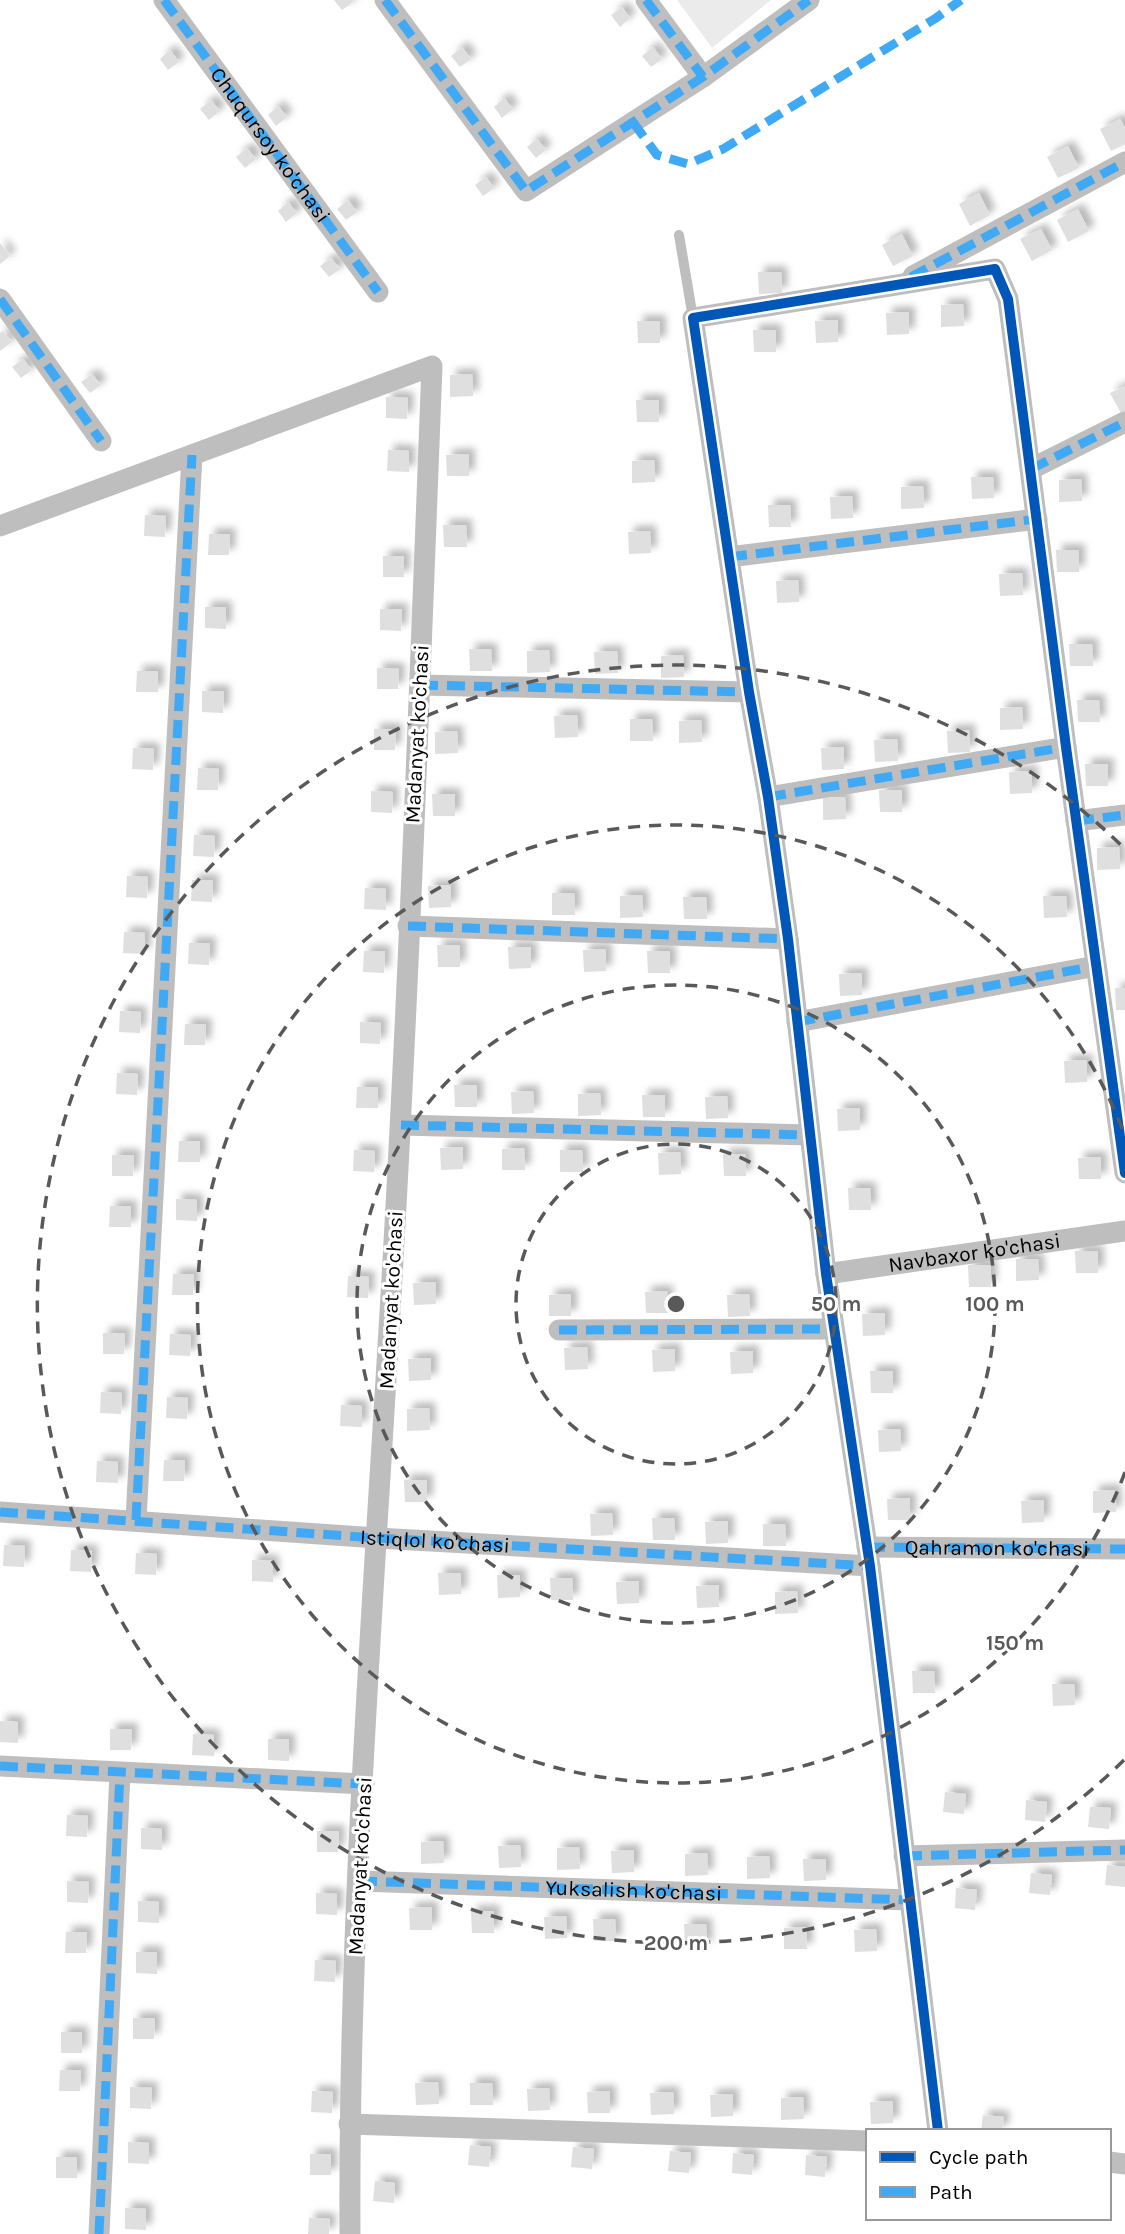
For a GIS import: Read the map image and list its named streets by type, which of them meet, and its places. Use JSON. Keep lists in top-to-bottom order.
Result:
{
  "streets": {
    "street": [
      "Chuqursoy ko'chasi",
      "Madanyat ko'chasi",
      "Navbaxor ko'chasi",
      "Istiqlol ko'chasi",
      "Qahramon ko'chasi",
      "Yuksalish ko'chasi"
    ]
  },
  "crossings": [
    ["Madanyat ko'chasi", "Istiqlol ko'chasi"],
    ["Madanyat ko'chasi", "Yuksalish ko'chasi"],
    ["Istiqlol ko'chasi", "Qahramon ko'chasi"]
  ],
  "legend": ["Cycle path", "Path"],
  "rings": [
    "50 m",
    "100 m",
    "150 m",
    "200 m"
  ]
}
